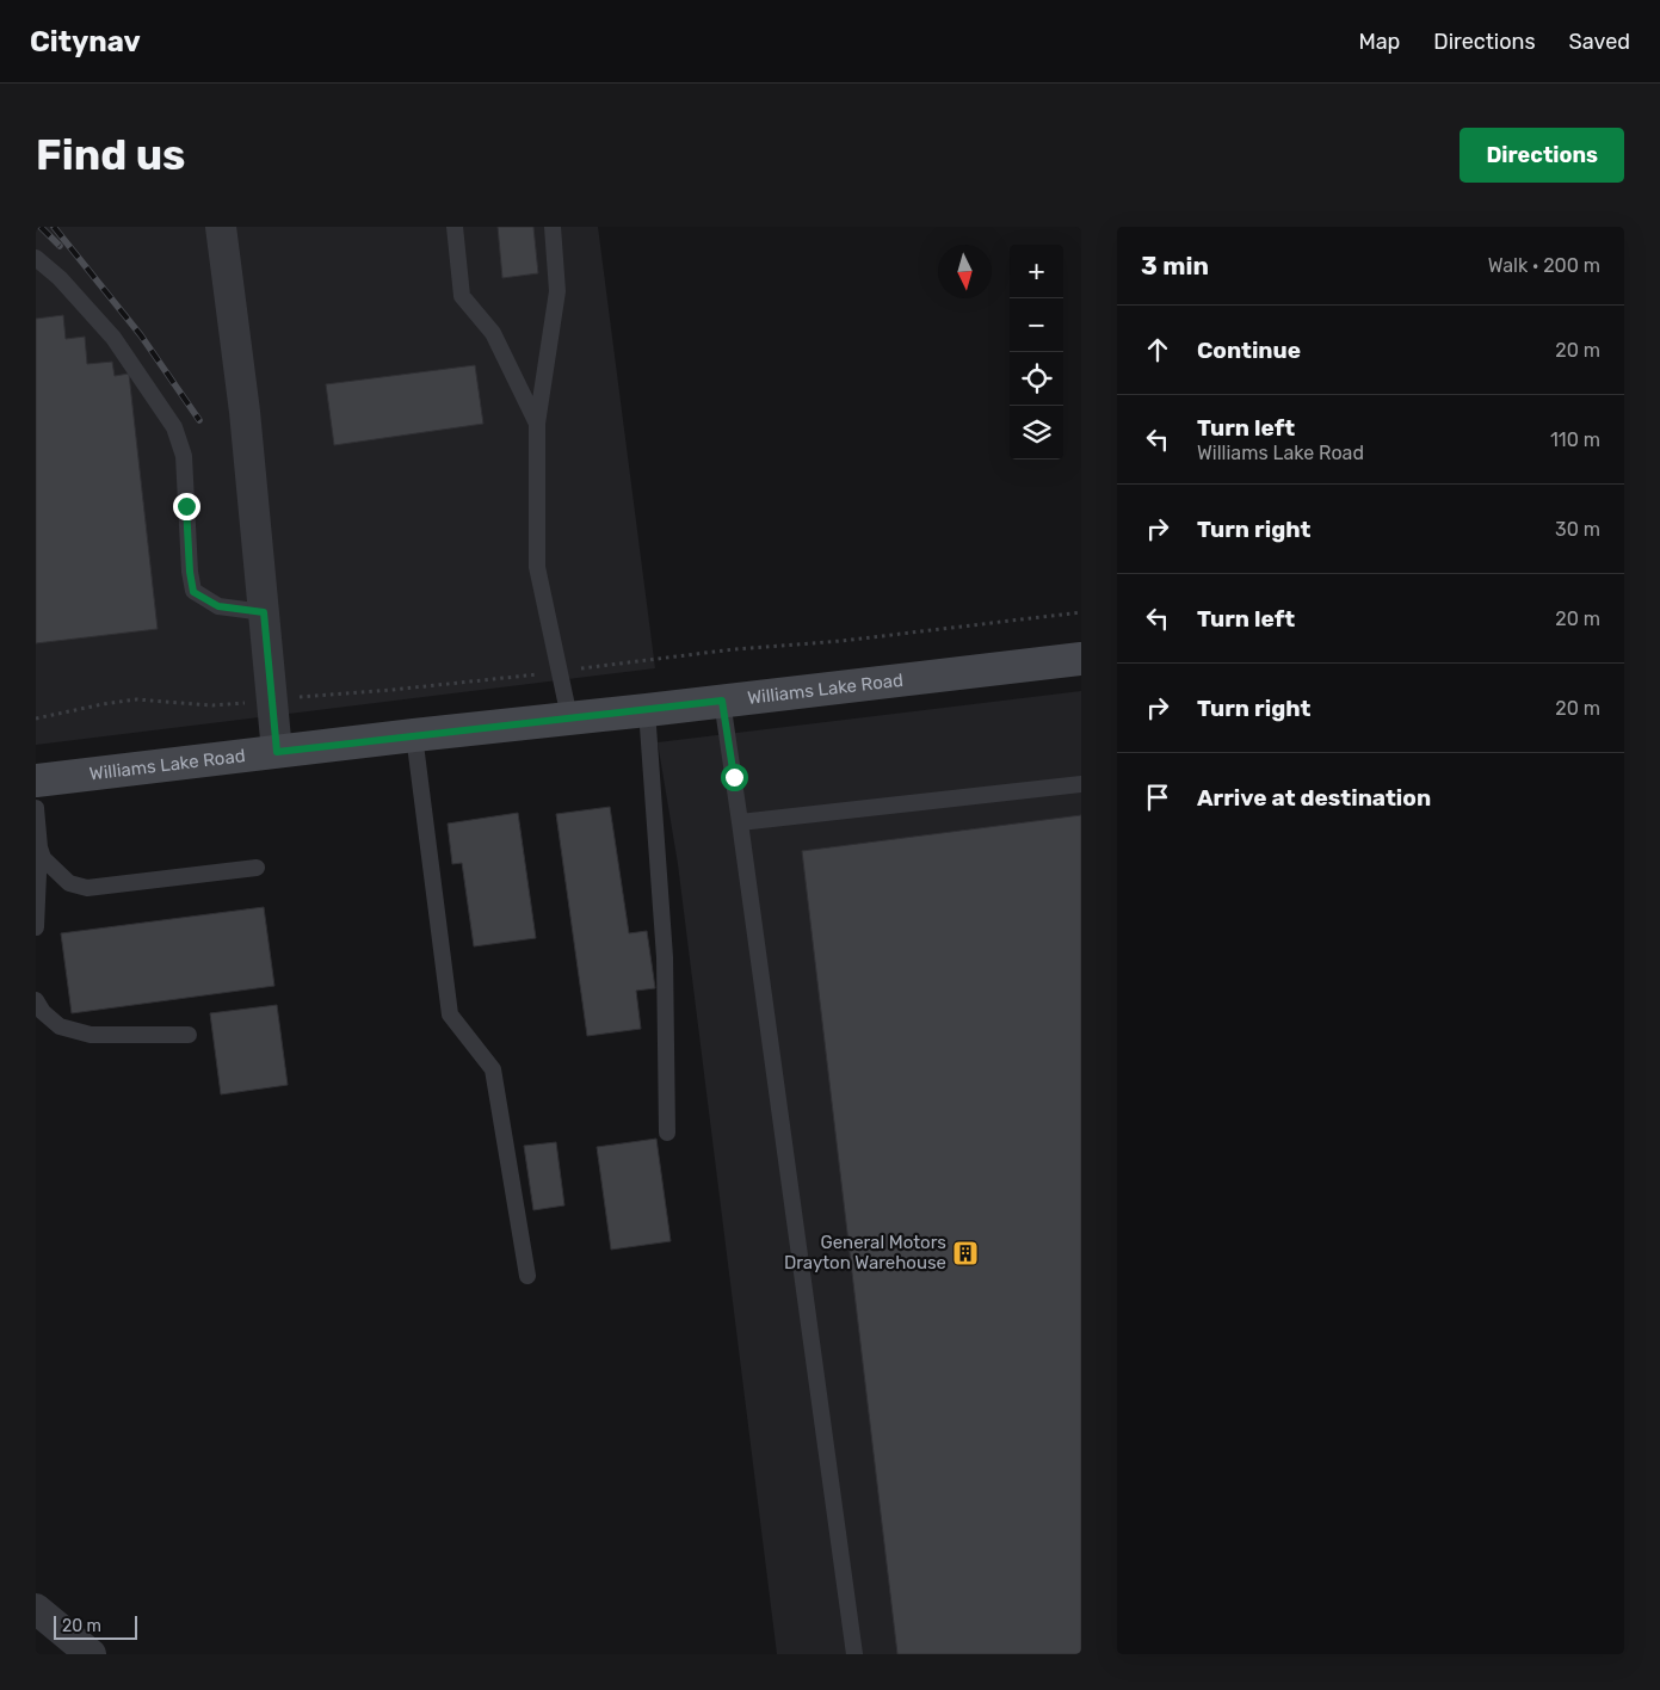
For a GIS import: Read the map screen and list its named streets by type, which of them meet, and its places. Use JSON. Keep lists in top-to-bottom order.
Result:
{
  "streets": {
    "main road": ["Williams Lake Road"]
  },
  "places": {
    "building": ["General Motors Drayton Warehouse"]
  },
  "scale_bar": "20 m",
  "north": "bottom",
  "page": {
    "header": "Citynav",
    "nav": ["Map", "Directions", "Saved"],
    "buttons": "Directions",
    "title": "Find us",
    "heading": ["3 min", "Walk · 200 m"],
    "map_buttons": ["+", "−"],
    "list": [
      ["Continue", "20 m"],
      ["Turn left", "Williams Lake Road", "110 m"],
      ["Turn right", "30 m"],
      ["Turn left", "20 m"],
      ["Turn right", "20 m"],
      "Arrive at destination"
    ],
    "scale": "20 m"
  }
}
